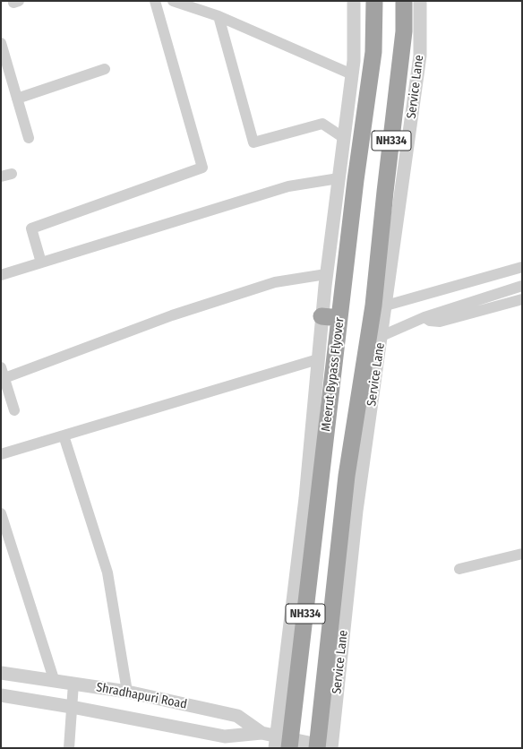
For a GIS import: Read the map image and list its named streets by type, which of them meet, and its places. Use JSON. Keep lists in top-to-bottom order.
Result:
{
  "streets": {
    "highway": ["NH334", "Meerut Bypass Flyover"],
    "street": ["Service Lane", "Shradhapuri Road"]
  },
  "crossings": [
    ["Service Lane", "NH334"],
    ["Service Lane", "Shradhapuri Road"]
  ]
}
